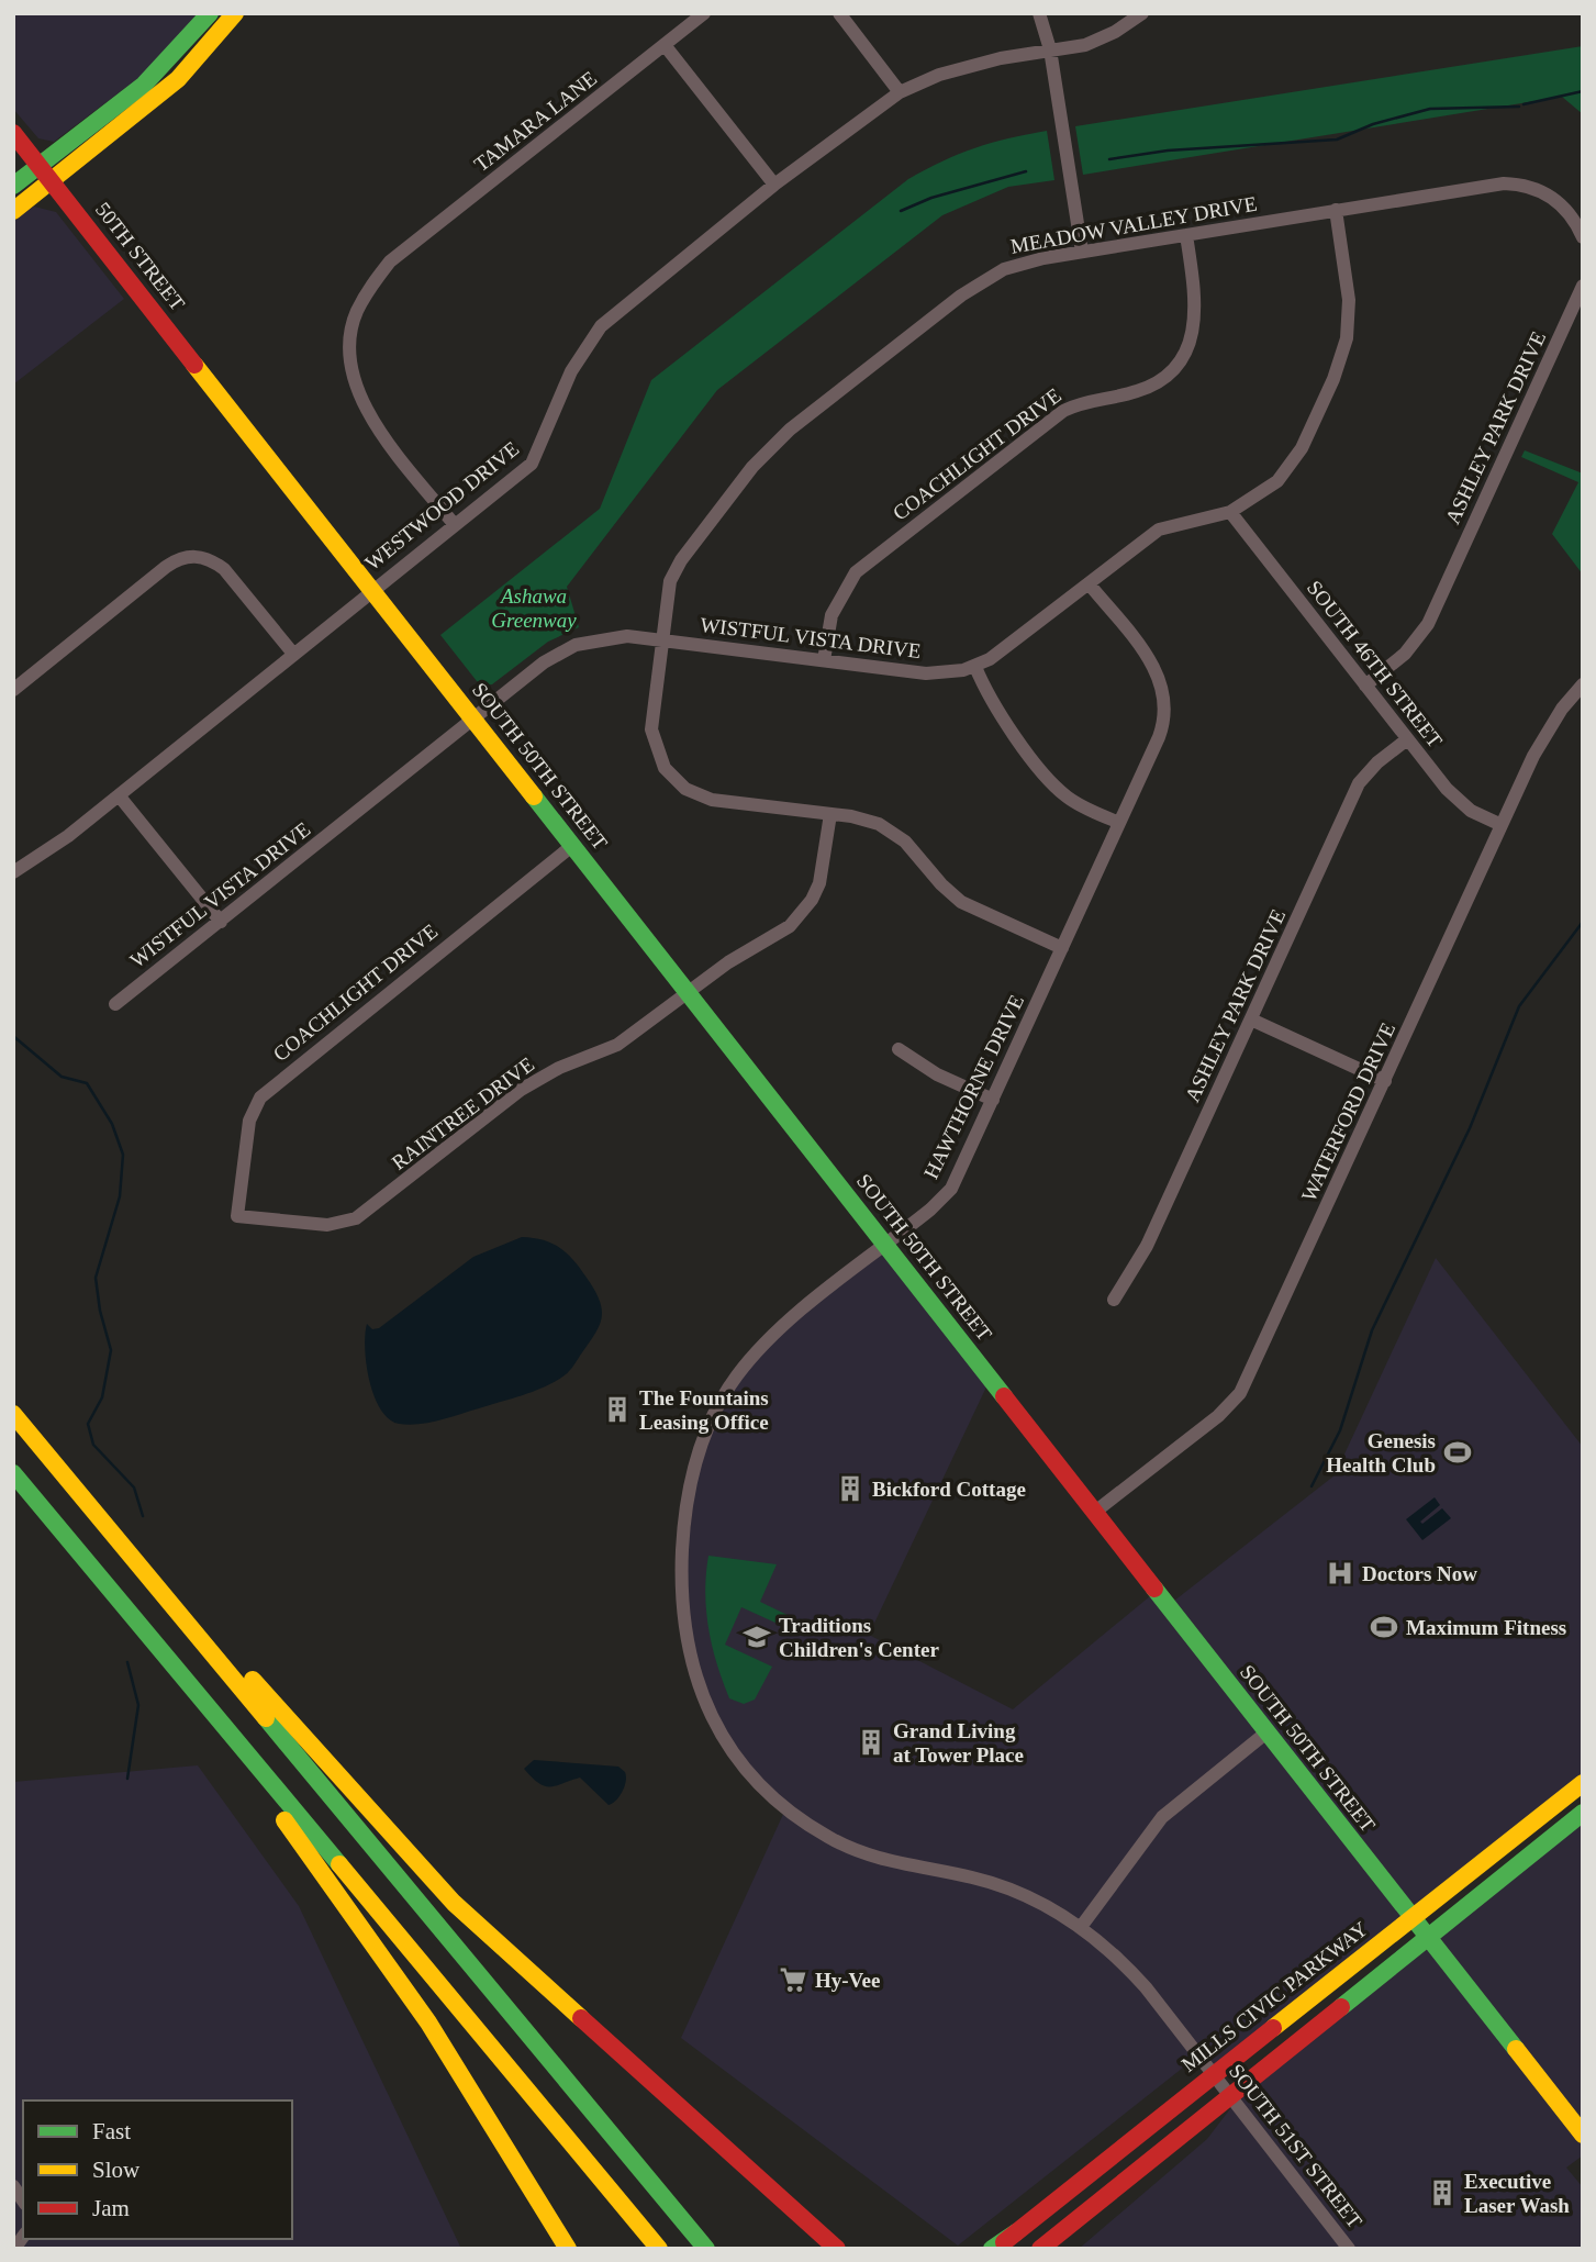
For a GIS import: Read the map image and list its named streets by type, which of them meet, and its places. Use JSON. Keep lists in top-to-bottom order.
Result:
{
  "streets": {
    "main road": ["50TH STREET", "SOUTH 50TH STREET", "MILLS CIVIC PARKWAY"],
    "street": [
      "TAMARA LANE",
      "MEADOW VALLEY DRIVE",
      "ASHLEY PARK DRIVE",
      "COACHLIGHT DRIVE",
      "WESTWOOD DRIVE",
      "WISTFUL VISTA DRIVE",
      "SOUTH 46TH STREET",
      "HAWTHORNE DRIVE",
      "WATERFORD DRIVE",
      "RAINTREE DRIVE",
      "SOUTH 51ST STREET"
    ]
  },
  "crossings": [
    ["TAMARA LANE", "WESTWOOD DRIVE"],
    ["MEADOW VALLEY DRIVE", "COACHLIGHT DRIVE"],
    ["MEADOW VALLEY DRIVE", "WISTFUL VISTA DRIVE"],
    ["MEADOW VALLEY DRIVE", "HAWTHORNE DRIVE"],
    ["MEADOW VALLEY DRIVE", "RAINTREE DRIVE"],
    ["50TH STREET", "SOUTH 50TH STREET"],
    ["ASHLEY PARK DRIVE", "SOUTH 46TH STREET"],
    ["COACHLIGHT DRIVE", "WISTFUL VISTA DRIVE"],
    ["COACHLIGHT DRIVE", "SOUTH 50TH STREET"],
    ["COACHLIGHT DRIVE", "RAINTREE DRIVE"],
    ["WESTWOOD DRIVE", "SOUTH 50TH STREET"],
    ["WISTFUL VISTA DRIVE", "SOUTH 46TH STREET"],
    ["WISTFUL VISTA DRIVE", "SOUTH 50TH STREET"],
    ["WISTFUL VISTA DRIVE", "HAWTHORNE DRIVE"],
    ["SOUTH 46TH STREET", "WATERFORD DRIVE"],
    ["SOUTH 50TH STREET", "HAWTHORNE DRIVE"],
    ["SOUTH 50TH STREET", "WATERFORD DRIVE"],
    ["SOUTH 50TH STREET", "RAINTREE DRIVE"],
    ["SOUTH 50TH STREET", "MILLS CIVIC PARKWAY"],
    ["HAWTHORNE DRIVE", "SOUTH 51ST STREET"],
    ["MILLS CIVIC PARKWAY", "SOUTH 51ST STREET"]
  ],
  "parks": ["Ashawa Greenway"],
  "places": {
    "building": [
      "The Fountains Leasing Office",
      "Bickford Cottage",
      "Grand Living at Tower Place",
      "Executive Laser Wash"
    ],
    "sports": ["Genesis Health Club", "Maximum Fitness"],
    "hospital": ["Doctors Now"],
    "school or university": ["Traditions Children's Center"],
    "supermarket": ["Hy-Vee"]
  },
  "legend": ["Fast", "Slow", "Jam"]
}
